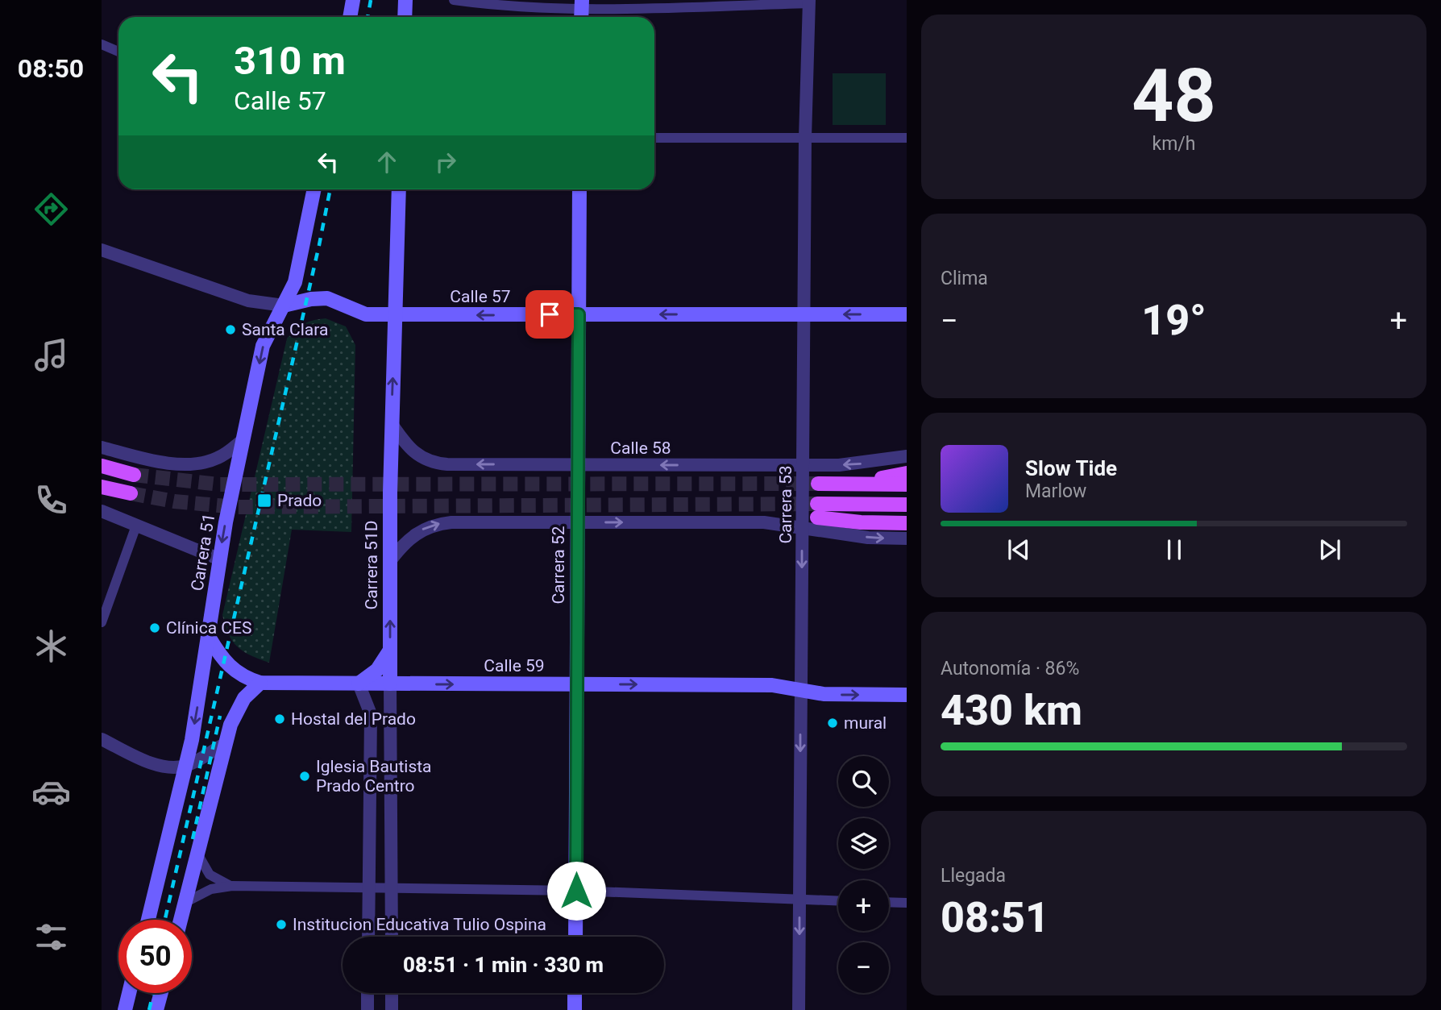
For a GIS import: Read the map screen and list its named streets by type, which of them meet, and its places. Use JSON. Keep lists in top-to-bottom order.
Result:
{
  "streets": {
    "main road": [
      "Calle 57",
      "Carrera 51",
      "Carrera 51D",
      "Carrera 52",
      "Calle 59"
    ],
    "street": ["Calle 58", "Carrera 53"]
  },
  "crossings": [
    ["Calle 57", "Carrera 53"],
    ["Calle 57", "Carrera 51"],
    ["Calle 57", "Carrera 51D"],
    ["Calle 57", "Carrera 52"],
    ["Calle 58", "Carrera 53"],
    ["Calle 58", "Carrera 51D"],
    ["Calle 58", "Carrera 52"],
    ["Carrera 53", "Calle 59"],
    ["Carrera 51", "Calle 59"],
    ["Carrera 51D", "Calle 59"],
    ["Carrera 52", "Calle 59"]
  ],
  "one_way": [
    "Calle 57",
    "Carrera 53",
    "Carrera 51",
    "Calle 59"
  ],
  "places": {
    "other": [
      "Santa Clara",
      "Clínica CES",
      "Hostal del Prado",
      "mural",
      "Iglesia Bautista Prado Centro",
      "Institucion Educativa Tulio Ospina"
    ],
    "transit": ["Prado"]
  },
  "page": {
    "tabs": "08:50",
    "tile": [
      ["48", "km/h"],
      "Clima",
      ["Autonomía · 86%", "430 km"],
      ["Llegada", "08:51"]
    ],
    "turn": ["310 m", "Calle 57"],
    "heat": ["−", "19°", "+"],
    "song": ["Slow Tide", "Marlow"],
    "map_buttons": ["+", "−"],
    "limit": "50",
    "trip": "08:51 · 1 min · 330 m"
  }
}
